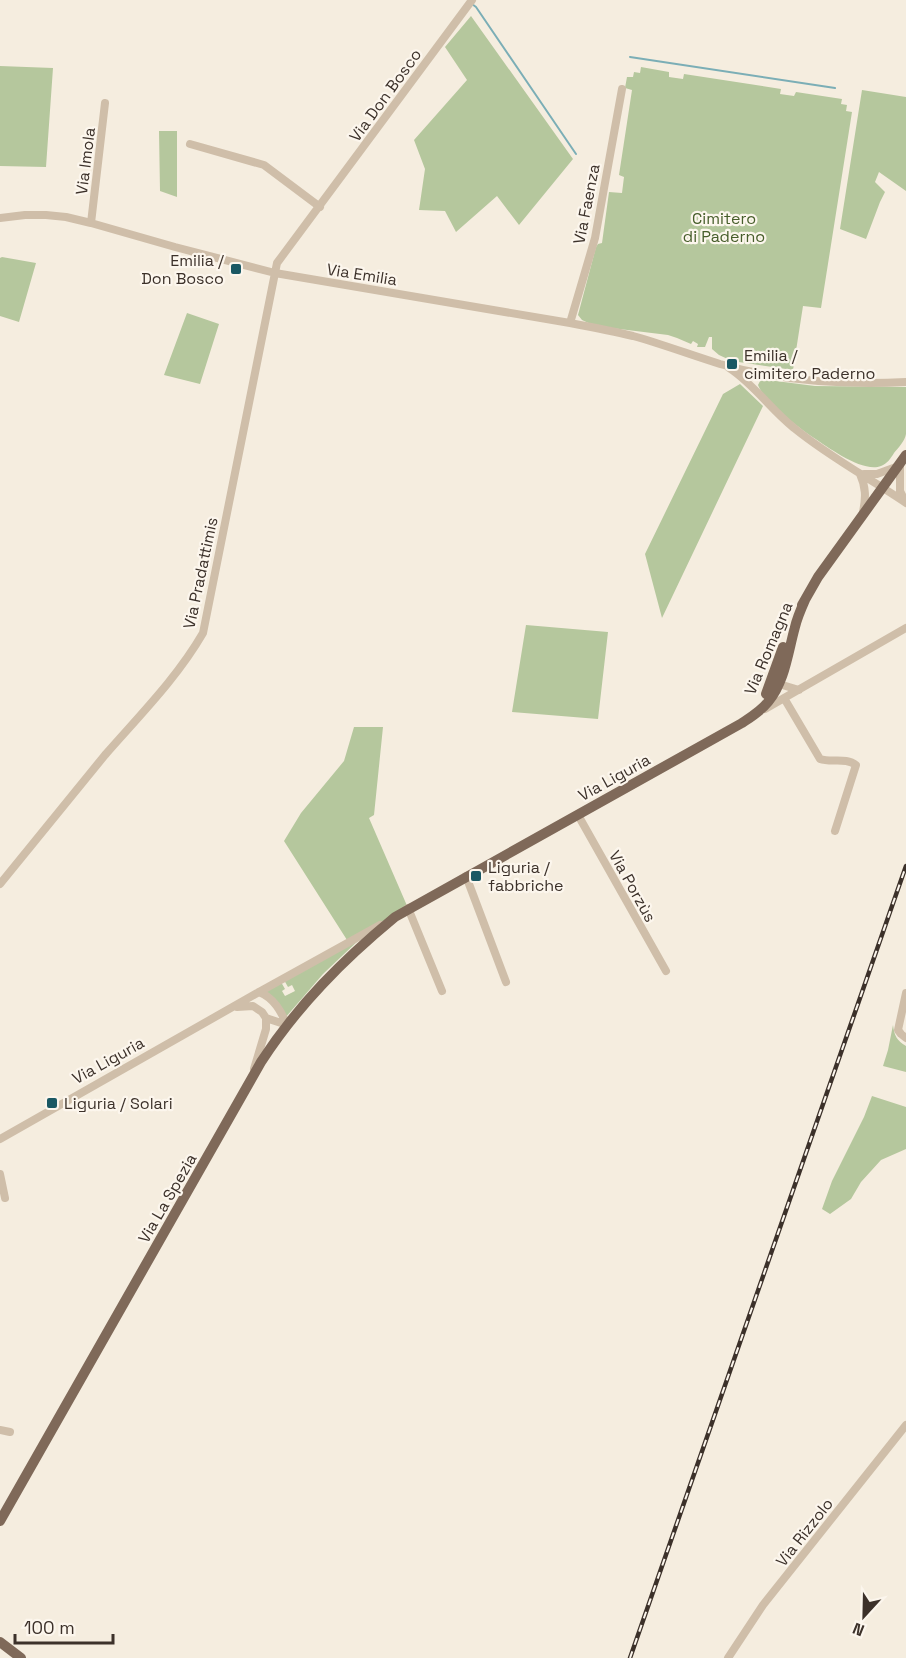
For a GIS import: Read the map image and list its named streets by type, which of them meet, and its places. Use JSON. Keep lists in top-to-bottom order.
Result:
{
  "streets": {
    "main road": ["Via Romagna", "Via Liguria", "Via La Spezia"],
    "street": [
      "Via Don Bosco",
      "Via Imola",
      "Via Faenza",
      "Via Emilia",
      "Via Pradattimis",
      "Via Porzùs",
      "Via Rizzolo"
    ]
  },
  "crossings": [
    ["Via Don Bosco", "Via Emilia"],
    ["Via Don Bosco", "Via Pradattimis"],
    ["Via Imola", "Via Emilia"],
    ["Via Faenza", "Via Emilia"],
    ["Via Emilia", "Via Pradattimis"],
    ["Via Emilia", "Via Romagna"],
    ["Via Romagna", "Via Liguria"],
    ["Via Liguria", "Via Porzùs"],
    ["Via Liguria", "Via La Spezia"]
  ],
  "parks": ["Cimitero di Paderno"],
  "places": {
    "transit": [
      "Emilia / Don Bosco",
      "Emilia / cimitero Paderno",
      "Liguria / fabbriche",
      "Liguria / Solari"
    ]
  },
  "scale_bar": "100 m",
  "north": "bottom"
}
